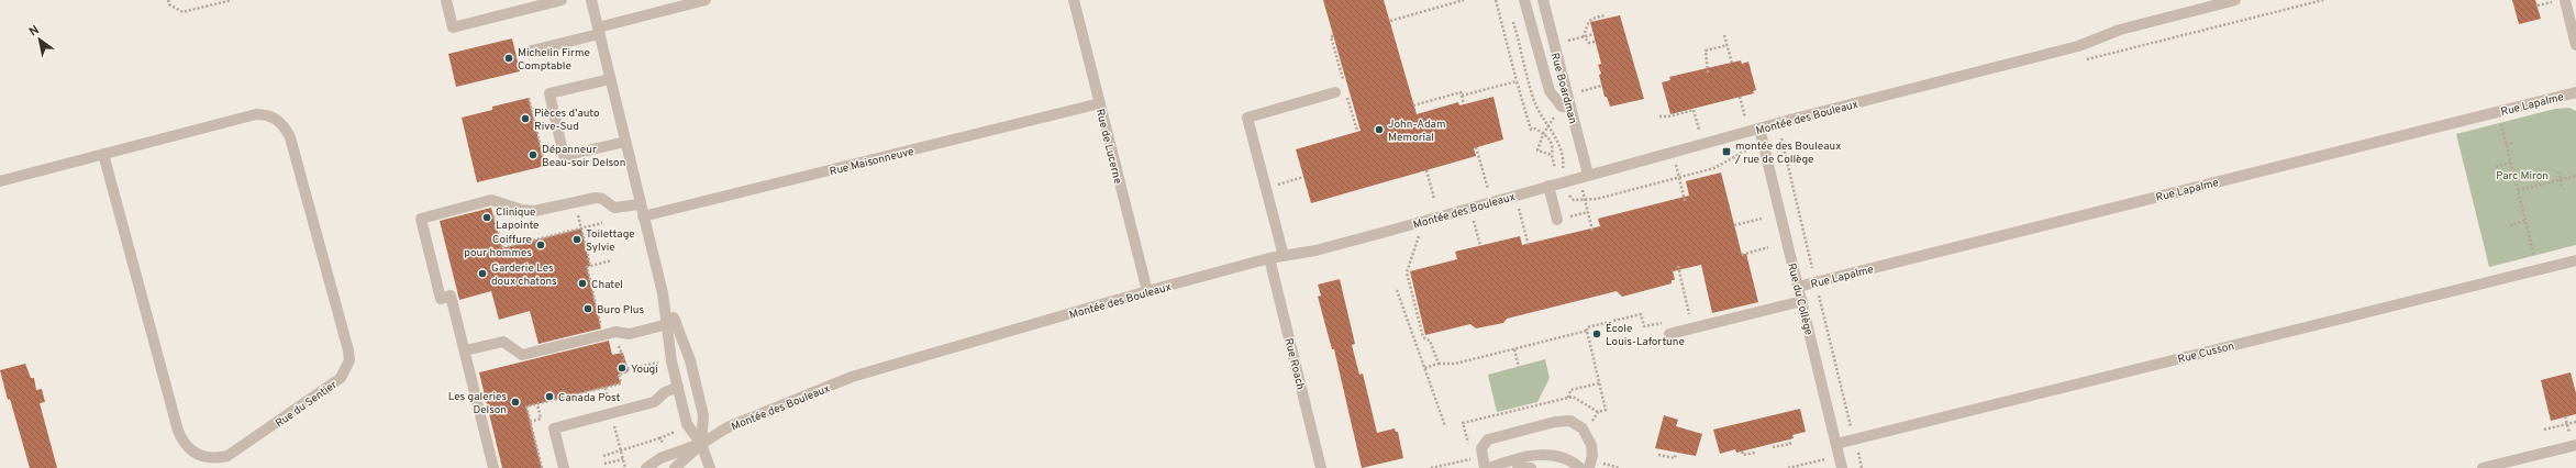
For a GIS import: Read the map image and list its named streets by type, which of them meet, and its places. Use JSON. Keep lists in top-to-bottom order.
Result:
{
  "streets": {
    "street": [
      "Rue Boardman",
      "Rue Lapalme",
      "Montée des Bouleaux",
      "Rue de Lucerne",
      "Rue Maisonneuve",
      "Rue du Collège",
      "Rue Cusson",
      "Rue Roach",
      "Rue du Sentier"
    ]
  },
  "crossings": [
    ["Rue Boardman", "Montée des Bouleaux"],
    ["Rue Lapalme", "Rue du Collège"],
    ["Montée des Bouleaux", "Rue de Lucerne"],
    ["Montée des Bouleaux", "Rue du Collège"],
    ["Montée des Bouleaux", "Rue Roach"],
    ["Rue de Lucerne", "Rue Maisonneuve"],
    ["Rue du Collège", "Rue Cusson"]
  ],
  "parks": ["Parc Miron"],
  "places": {
    "other": [
      "Michelin Firme Comptable",
      "Pièces d'auto Rive-Sud",
      "John-Adam Memorial",
      "Dépanneur Beau-soir Delson",
      "Clinique Lapointe",
      "Toilettage Sylvie",
      "Coiffure pour hommes",
      "Garderie Les doux chatons",
      "Chatel",
      "Buro Plus",
      "École Louis-Lafortune",
      "Yougi",
      "Canada Post",
      "Les galeries Delson"
    ],
    "transit": ["montée des Bouleaux / rue de Collège"]
  },
  "north": "top left"
}
